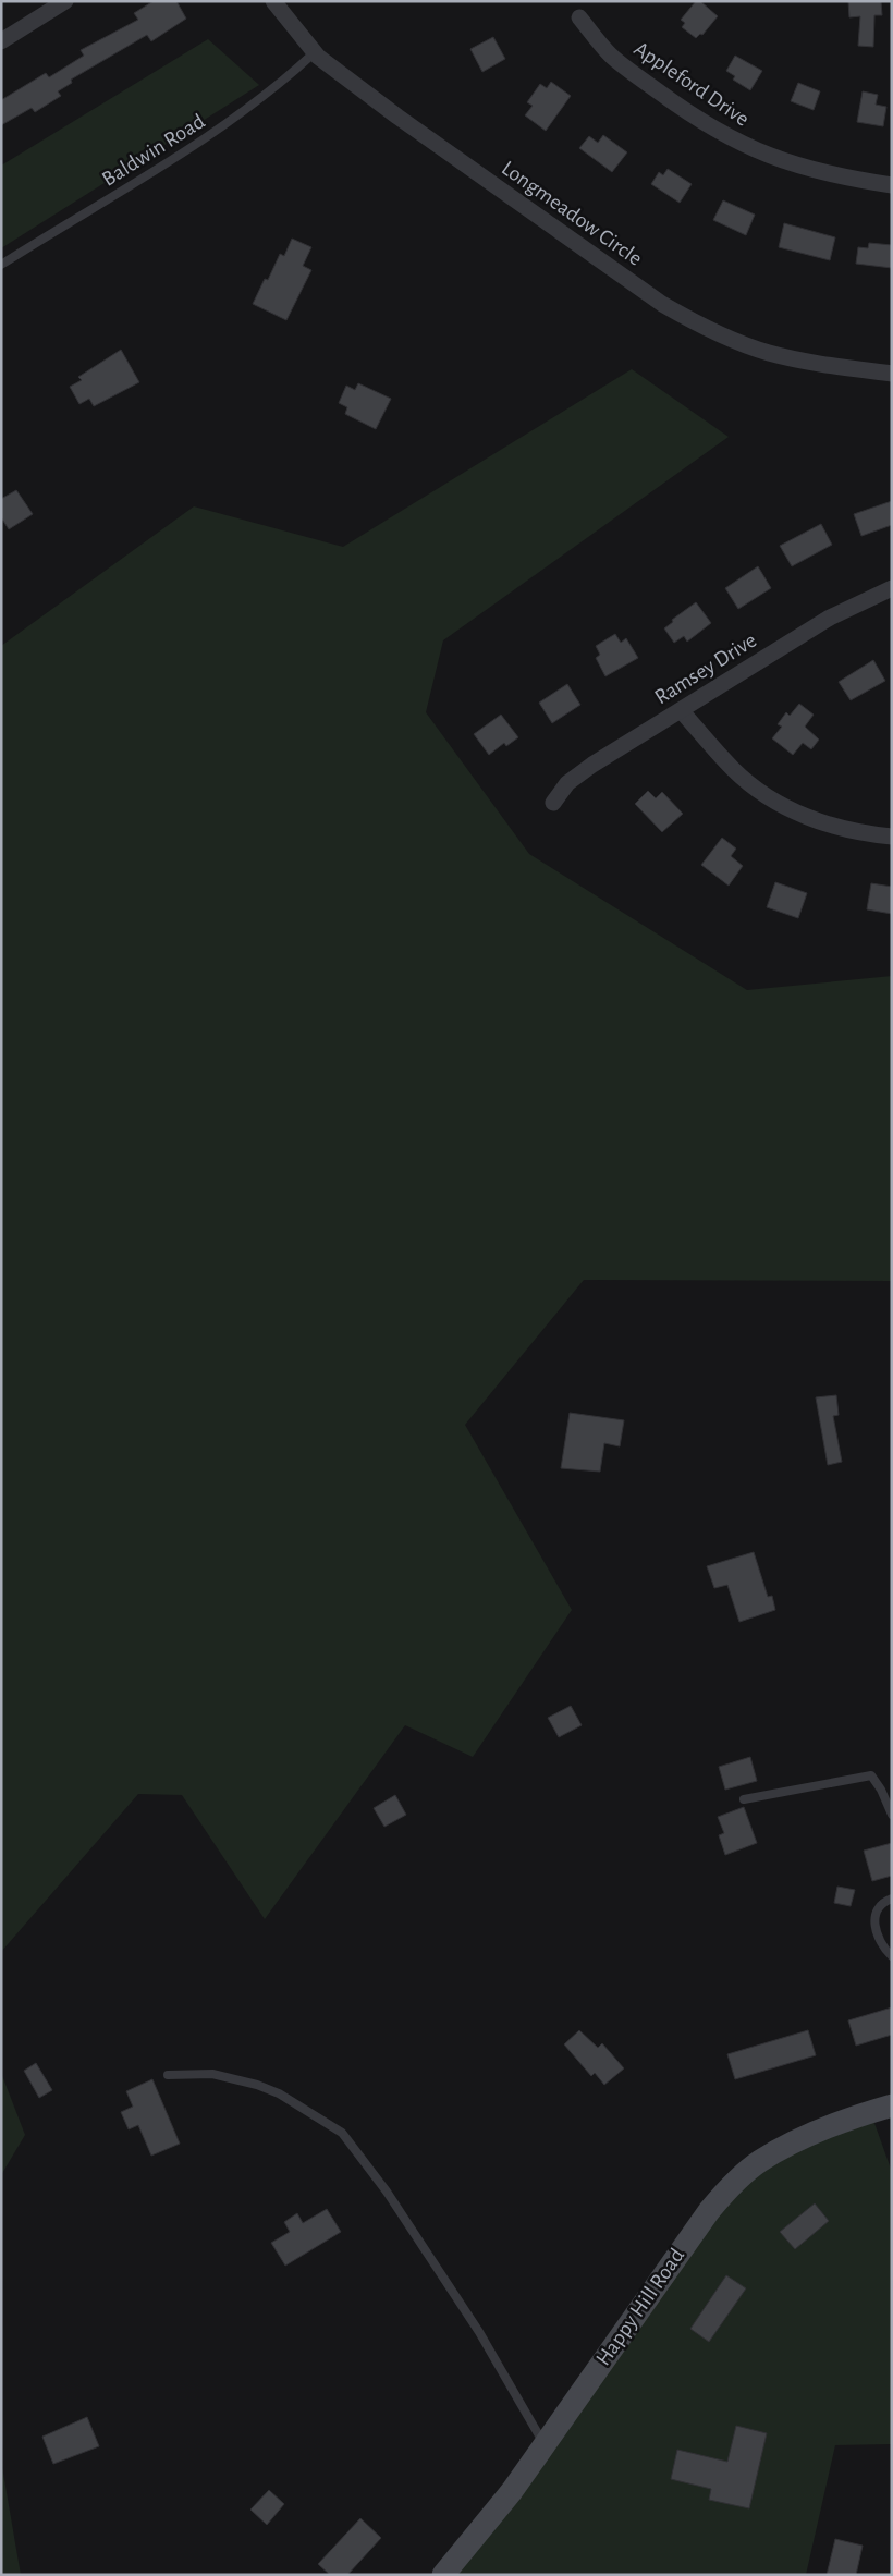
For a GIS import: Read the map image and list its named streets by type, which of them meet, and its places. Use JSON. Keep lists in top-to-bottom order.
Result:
{
  "streets": {
    "street": [
      "Appleford Drive",
      "Longmeadow Circle",
      "Ramsey Drive",
      "Happy Hill Road"
    ],
    "lane": ["Baldwin Road"]
  },
  "crossings": [
    ["Baldwin Road", "Longmeadow Circle"]
  ]
}
